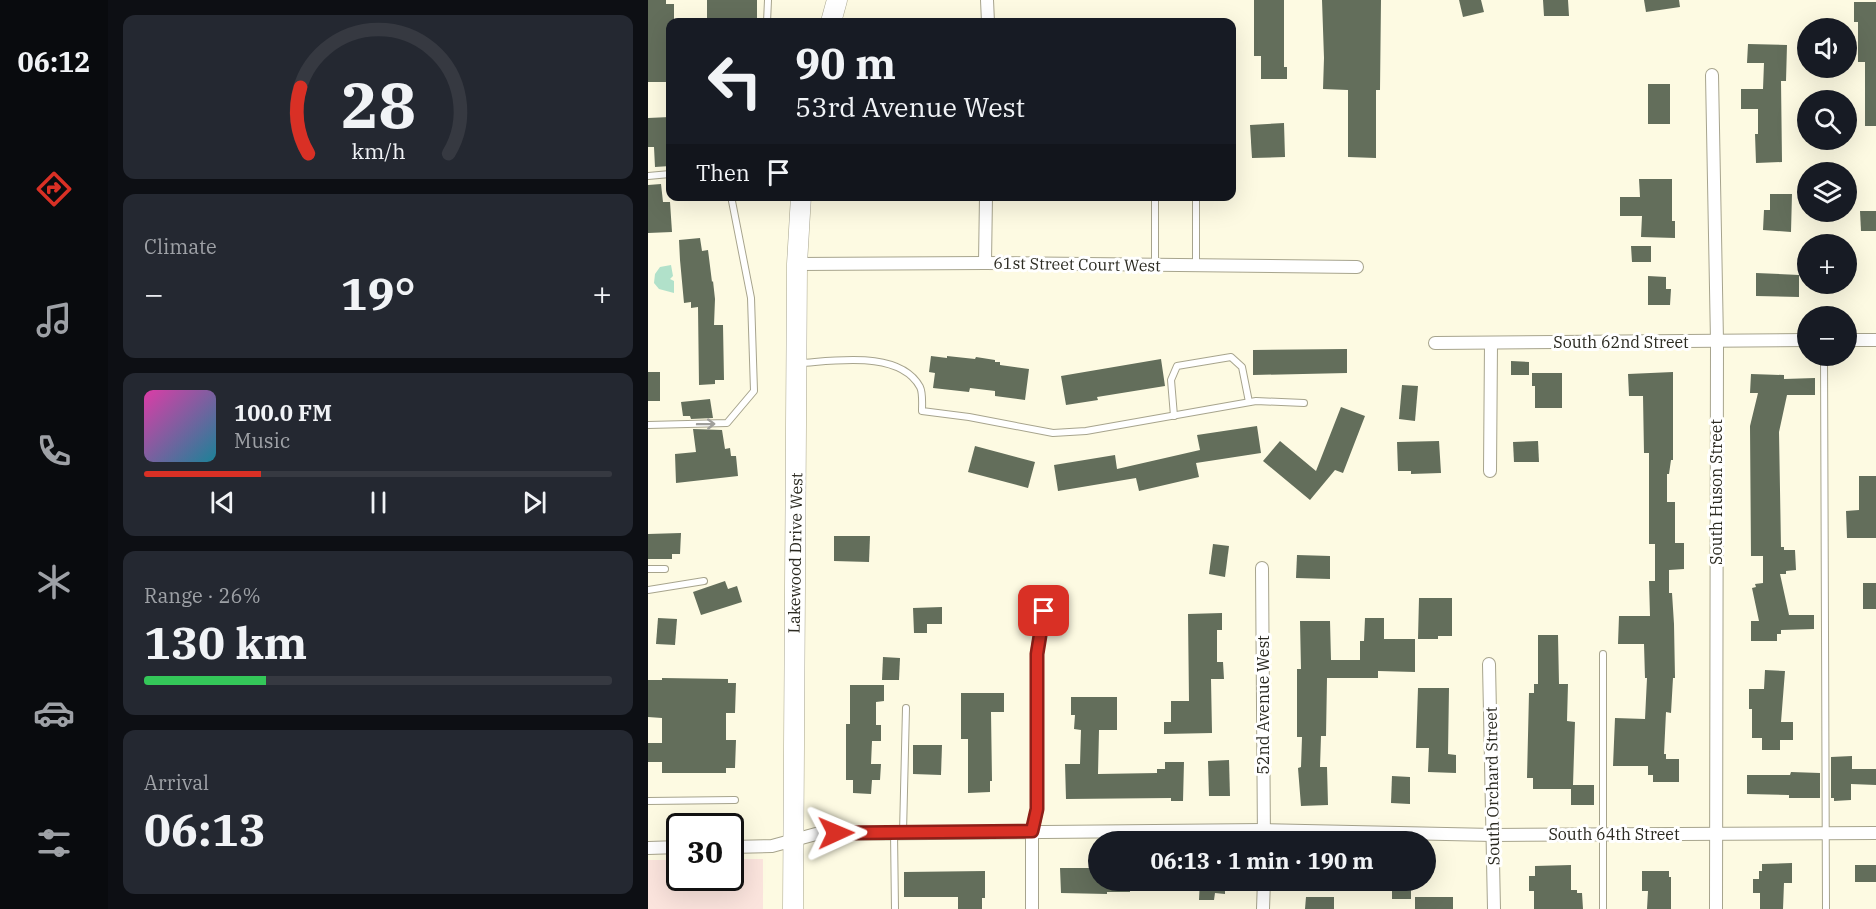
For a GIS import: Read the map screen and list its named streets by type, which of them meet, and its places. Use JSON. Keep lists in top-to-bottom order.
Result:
{
  "streets": {
    "main road": ["Lakewood Drive West"],
    "street": [
      "61st Street Court West",
      "South 62nd Street",
      "South Huson Street",
      "52nd Avenue West",
      "South Orchard Street",
      "South 64th Street"
    ]
  },
  "crossings": [
    ["61st Street Court West", "Lakewood Drive West"],
    ["South 62nd Street", "South Huson Street"],
    ["South Huson Street", "South 64th Street"],
    ["Lakewood Drive West", "South 64th Street"],
    ["South Orchard Street", "South 64th Street"]
  ],
  "page": {
    "tabs": "06:12",
    "map_buttons": ["+", "−"],
    "turn": ["90 m", "53rd Avenue West"],
    "then": "Then",
    "tile": [
      "Climate",
      ["Range · 26%", "130 km"],
      ["Arrival", "06:13"]
    ],
    "heat": ["−", "19°", "+"],
    "song": ["100.0 FM", "Music"],
    "limit": "30",
    "trip": "06:13 · 1 min · 190 m",
    "gauge": ["28", "km/h"]
  }
}
